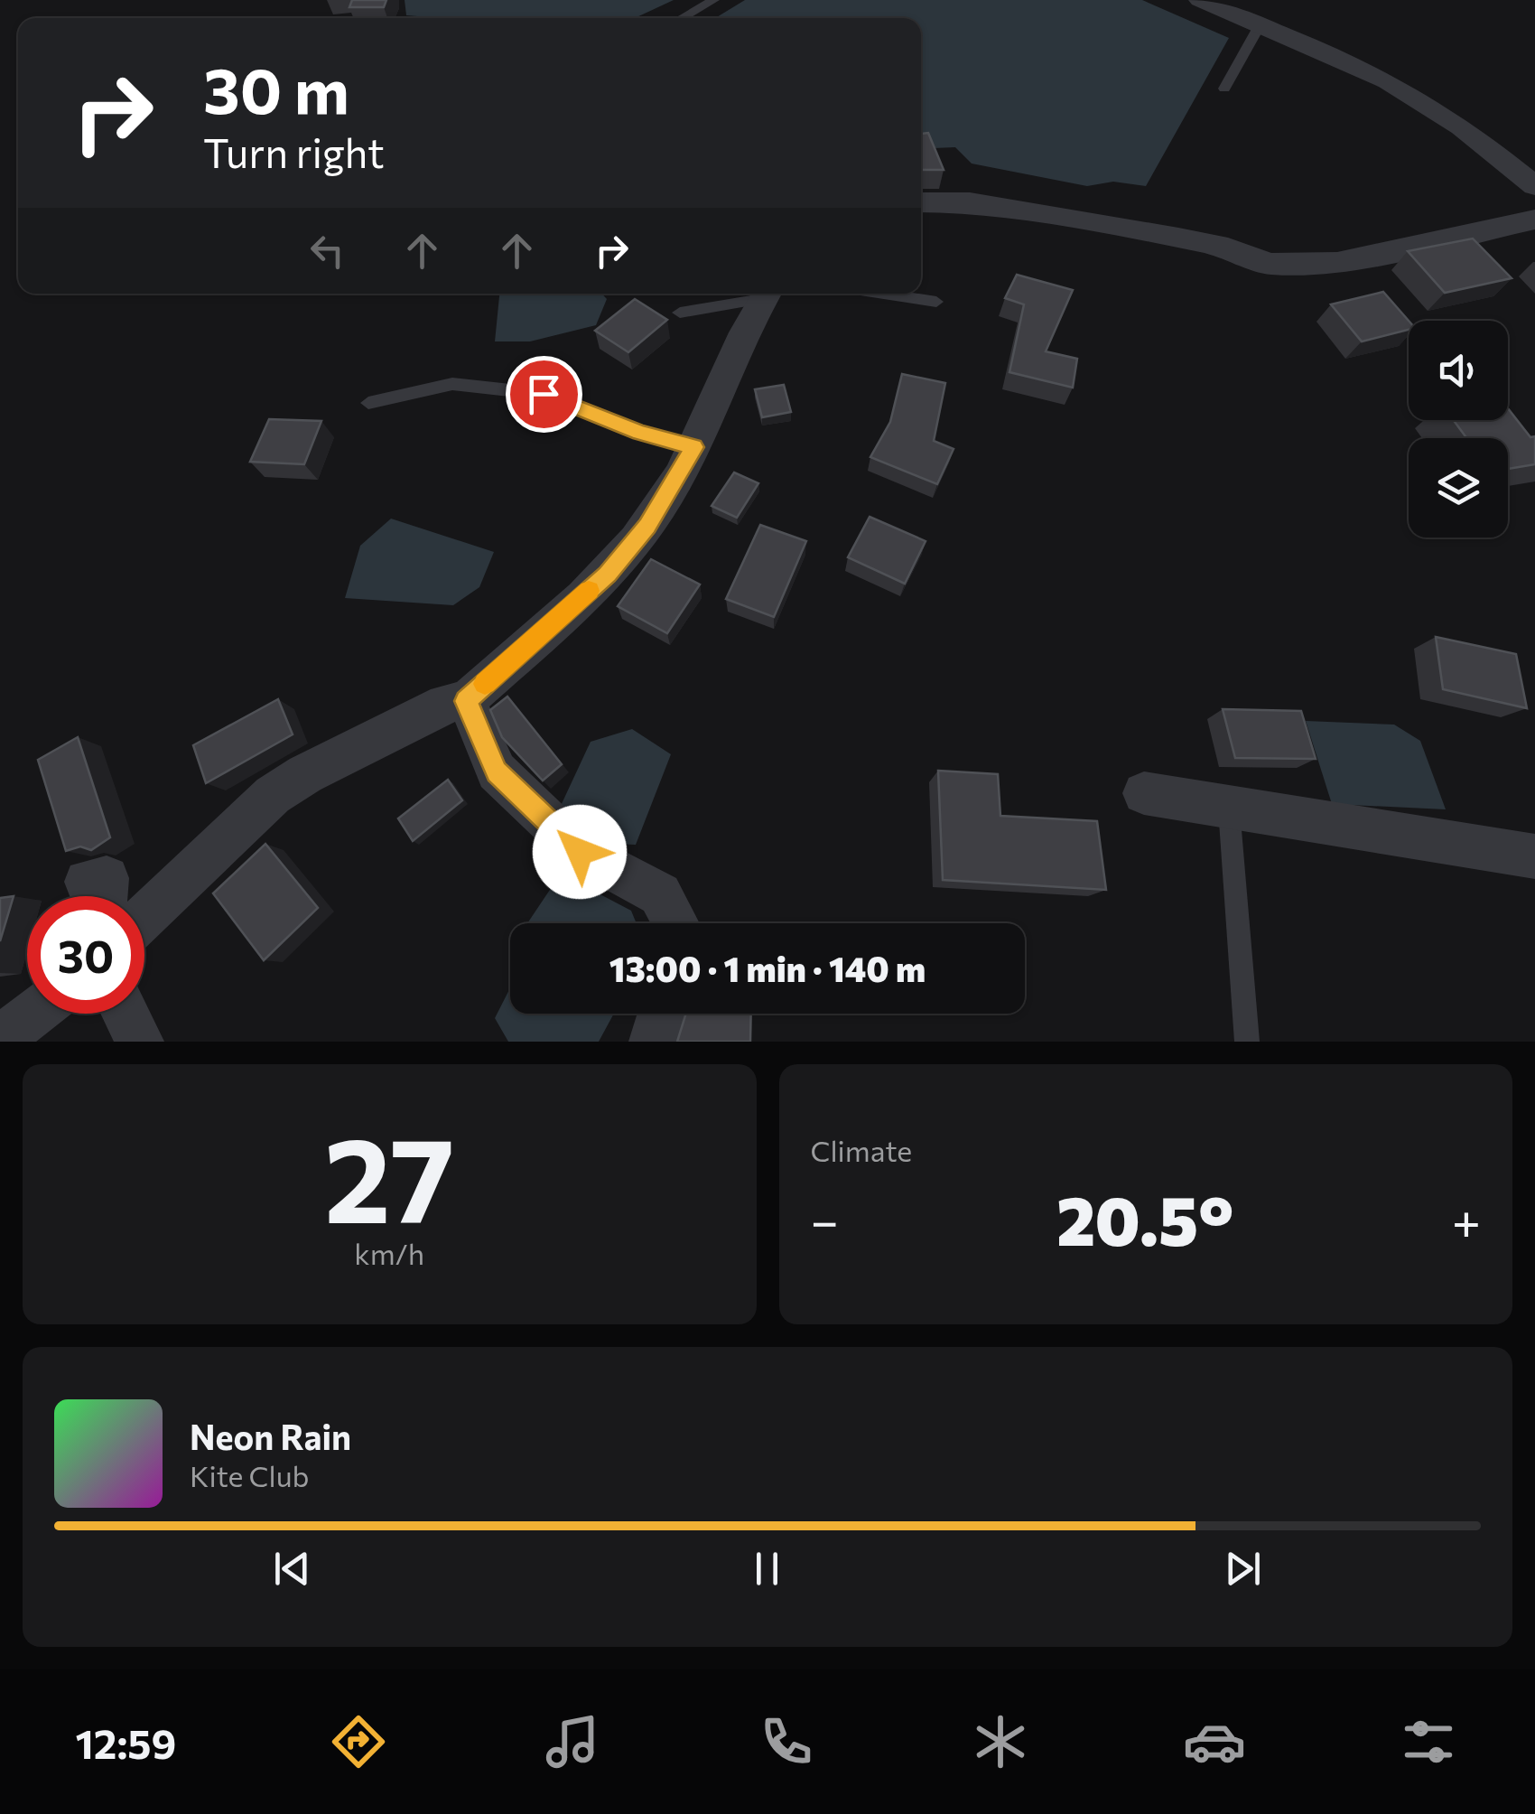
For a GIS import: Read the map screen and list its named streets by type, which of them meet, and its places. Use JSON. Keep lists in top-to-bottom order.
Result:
{
  "page": {
    "turn": ["30 m", "Turn right"],
    "limit": "30",
    "trip": "13:00 · 1 min · 140 m",
    "tile": [
      ["27", "km/h"],
      "Climate"
    ],
    "heat": ["−", "20.5°", "+"],
    "song": ["Neon Rain", "Kite Club"],
    "tabs": "12:59"
  }
}
